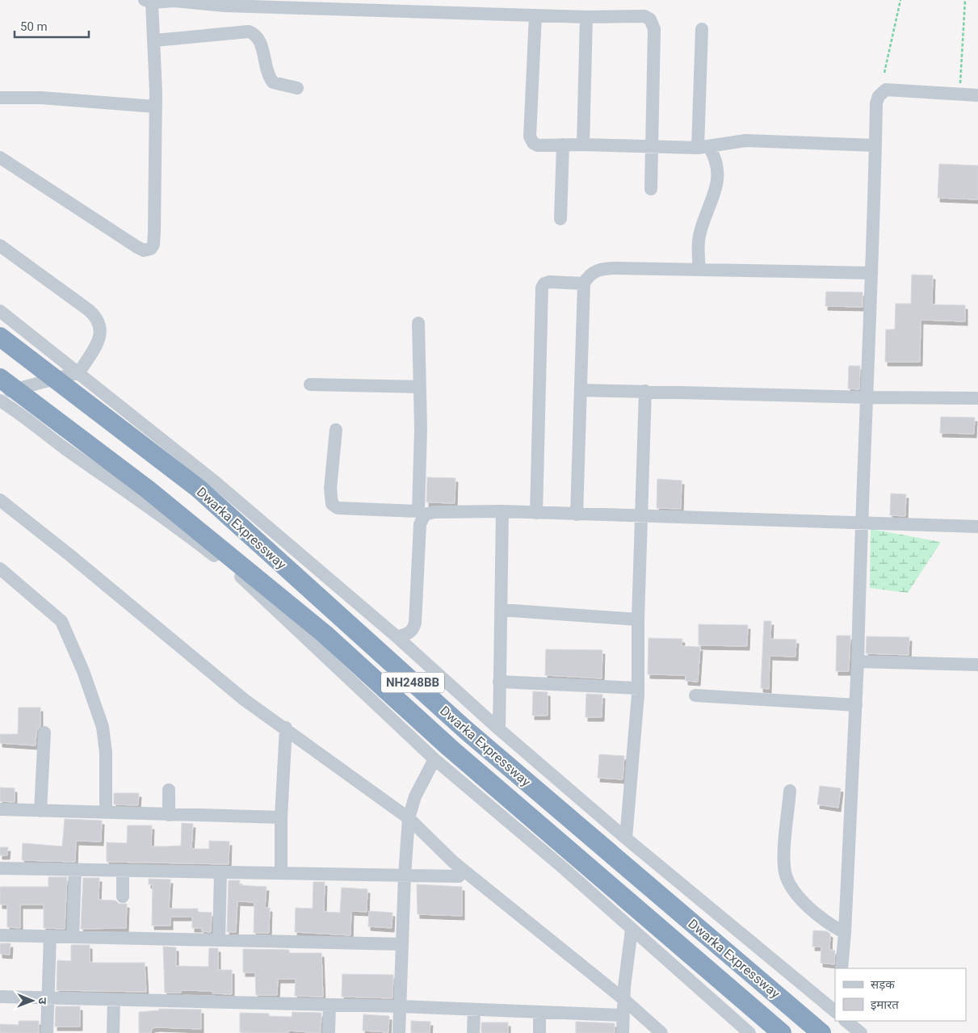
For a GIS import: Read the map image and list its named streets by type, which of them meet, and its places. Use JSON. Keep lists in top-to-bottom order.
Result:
{
  "streets": {
    "highway": ["Dwarka Expressway", "NH248BB"]
  },
  "legend": ["सड़क", "इमारत"],
  "scale_bar": "50 m",
  "north": "right"
}
